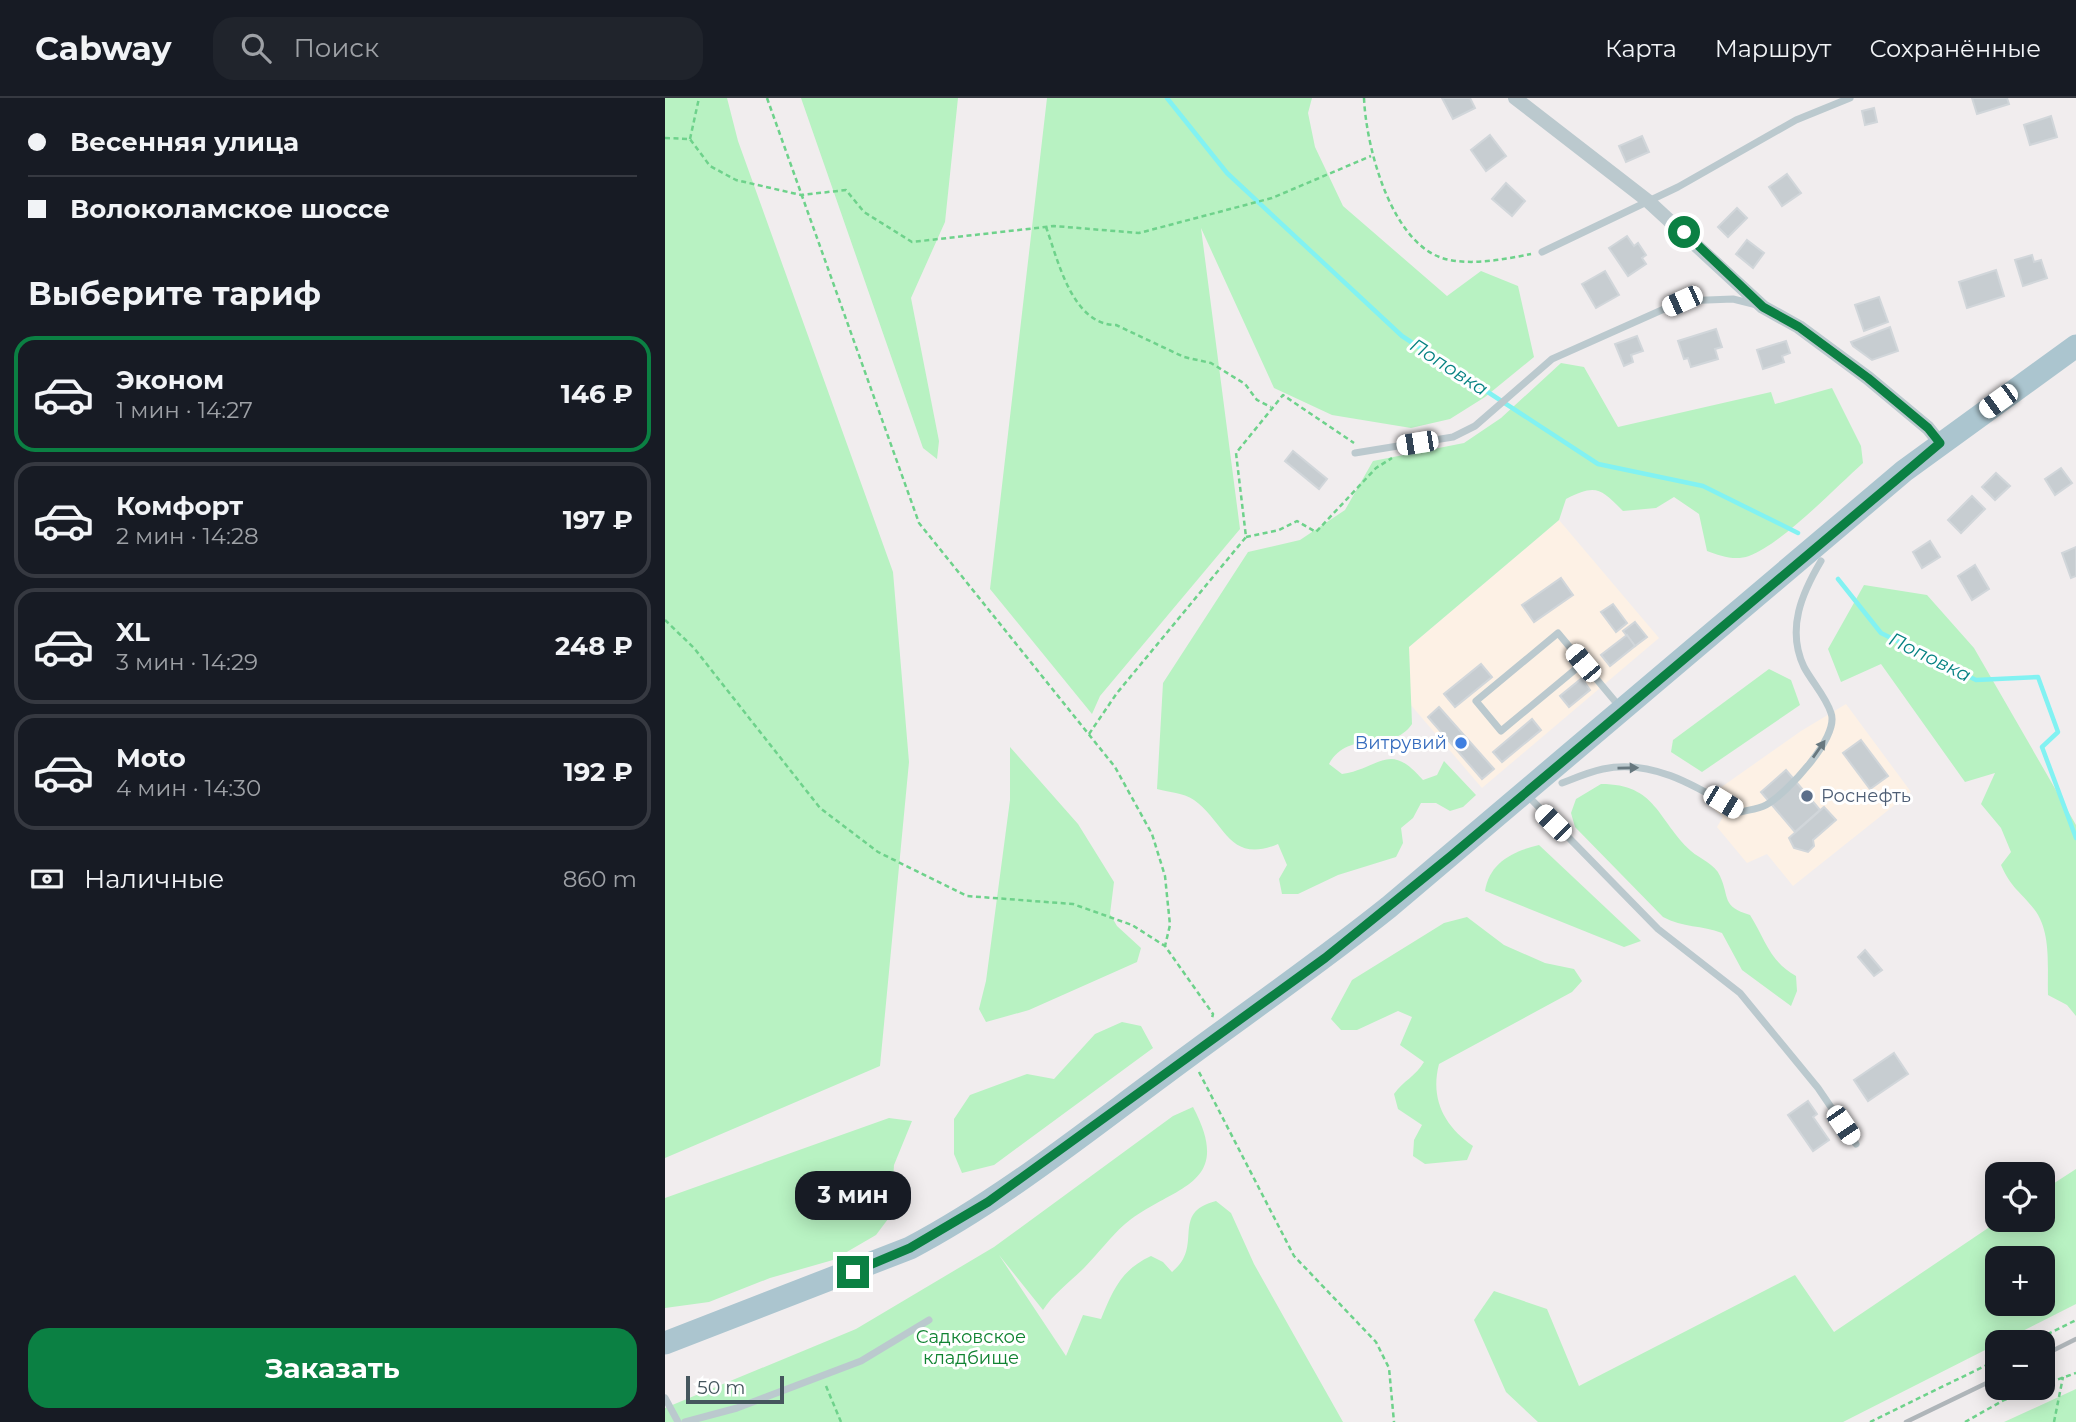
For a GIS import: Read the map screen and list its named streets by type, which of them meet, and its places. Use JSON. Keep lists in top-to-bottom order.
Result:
{
  "water": ["Поповка"],
  "parks": ["Садковское кладбище"],
  "places": ["Витрувий", "Роснефть"],
  "scale_bar": "50 m",
  "page": {
    "header": "Cabway",
    "search": "Поиск",
    "nav": ["Карта", "Маршрут", "Сохранённые"],
    "banner": ["Весенняя улица", "Волоколамское шоссе"],
    "heading": "Выберите тариф",
    "list": [
      {
        "name": "Эконом",
        "note": "1 мин · 14:27",
        "value": "146 ₽"
      },
      {
        "name": "Комфорт",
        "note": "2 мин · 14:28",
        "value": "197 ₽"
      },
      {
        "name": "XL",
        "note": "3 мин · 14:29",
        "value": "248 ₽"
      },
      {
        "name": "Moto",
        "note": "4 мин · 14:30",
        "value": "192 ₽"
      }
    ],
    "pay": ["Наличные", "860 m"],
    "map_buttons": ["+", "−"],
    "bubble": "3 мин",
    "buttons": "Заказать",
    "scale": "50 m"
  }
}
